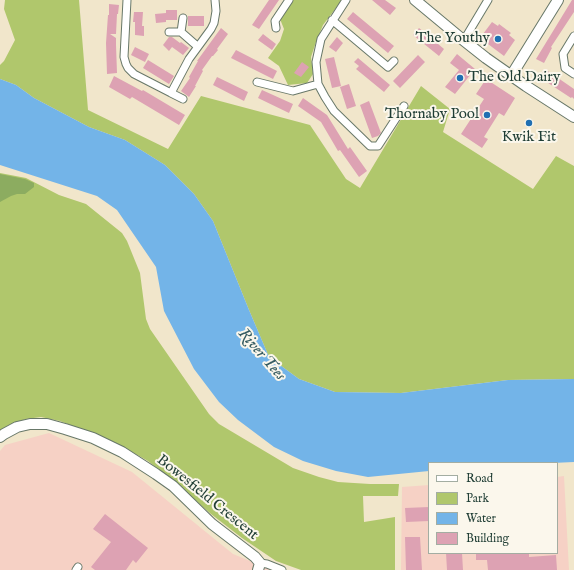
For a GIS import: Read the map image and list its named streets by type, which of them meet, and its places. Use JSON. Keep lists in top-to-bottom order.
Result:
{
  "streets": {
    "street": ["Bowesfield Crescent"]
  },
  "water": ["River Tees"],
  "places": [
    "The Youthy",
    "The Old Dairy",
    "Thornaby Pool",
    "Kwik Fit"
  ],
  "legend": [
    "Road",
    "Park",
    "Water",
    "Building"
  ]
}
